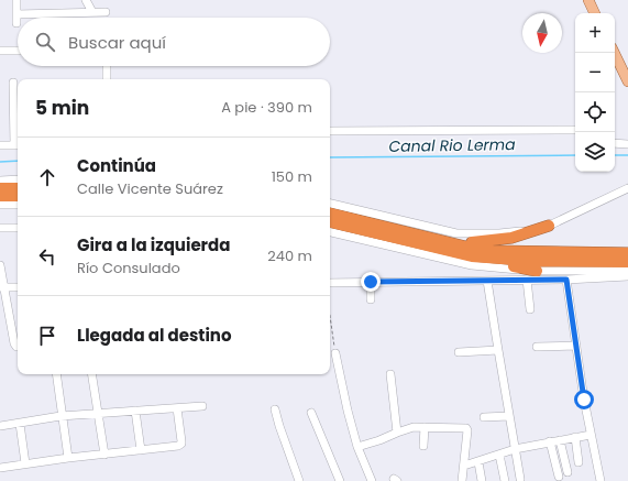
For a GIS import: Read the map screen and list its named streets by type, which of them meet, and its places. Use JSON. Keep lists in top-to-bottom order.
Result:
{
  "water": ["Canal Rio Lerma"],
  "north": "bottom",
  "page": {
    "map_buttons": ["+", "−"],
    "search": "Buscar aquí",
    "heading": ["5 min", "A pie · 390 m"],
    "list": [
      ["Continúa", "Calle Vicente Suárez", "150 m"],
      ["Gira a la izquierda", "Río Consulado", "240 m"],
      "Llegada al destino"
    ]
  }
}
